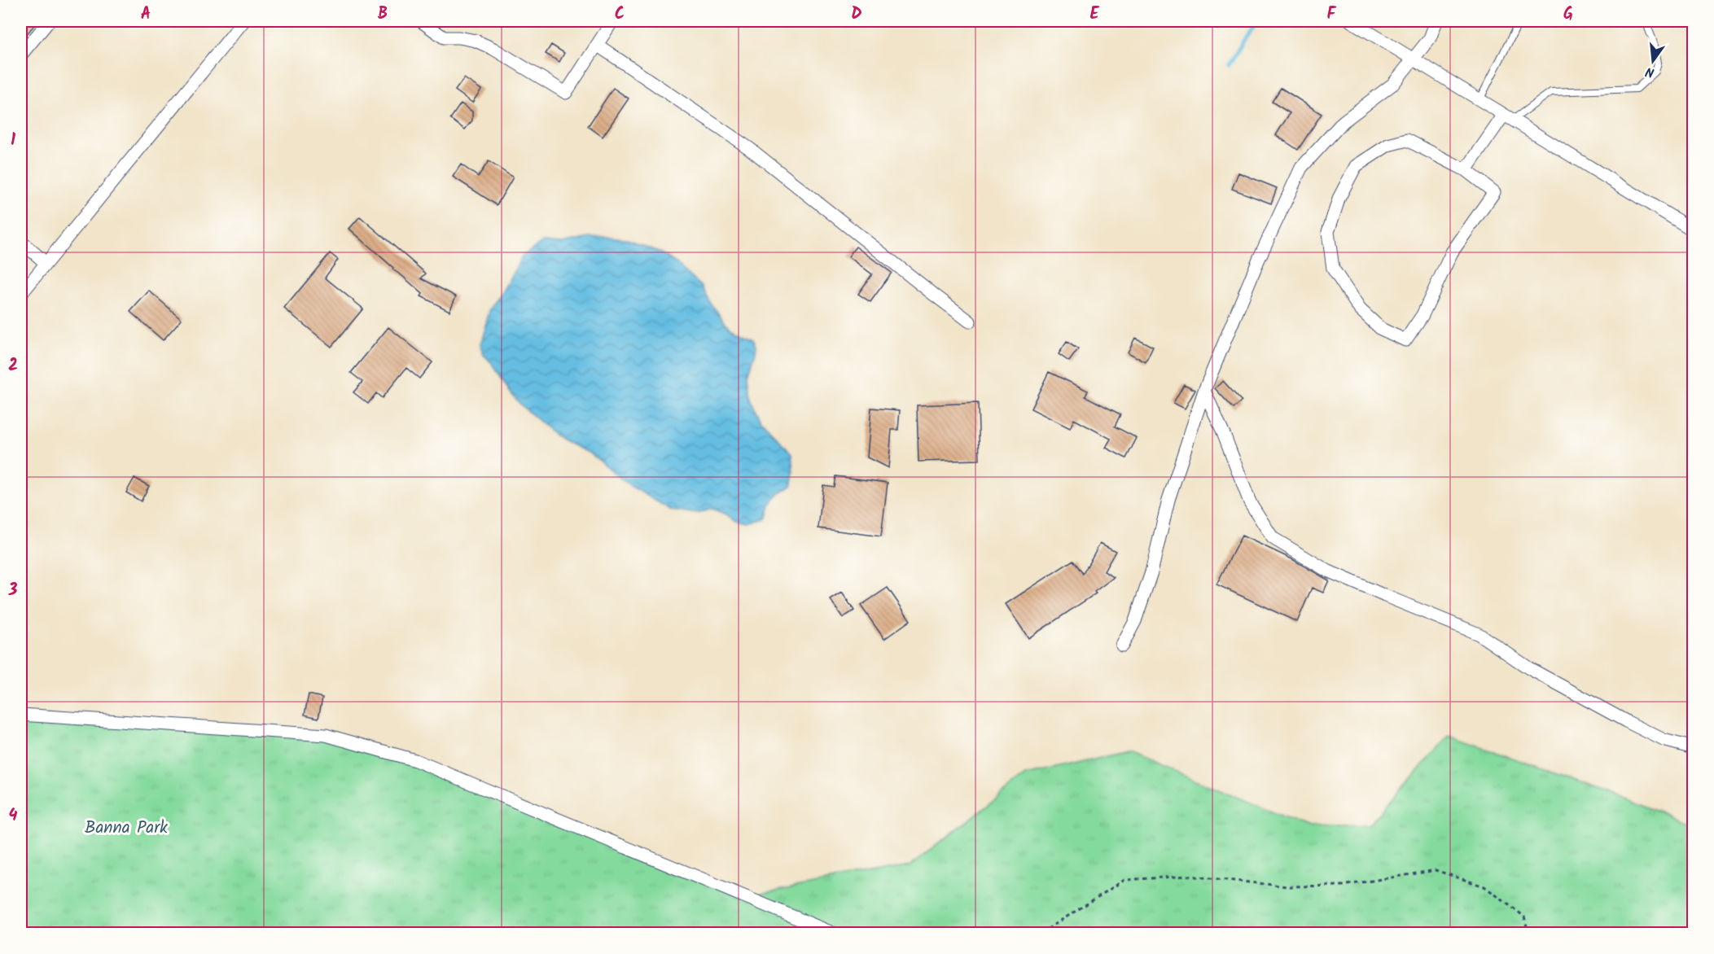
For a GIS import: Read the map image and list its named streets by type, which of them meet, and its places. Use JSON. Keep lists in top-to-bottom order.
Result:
{
  "parks": ["Banna Park"],
  "north": "bottom",
  "grid": {
    "columns": [
      "A",
      "B",
      "C",
      "D",
      "E",
      "F",
      "G"
    ],
    "rows": [
      "1",
      "2",
      "3",
      "4"
    ]
  }
}
